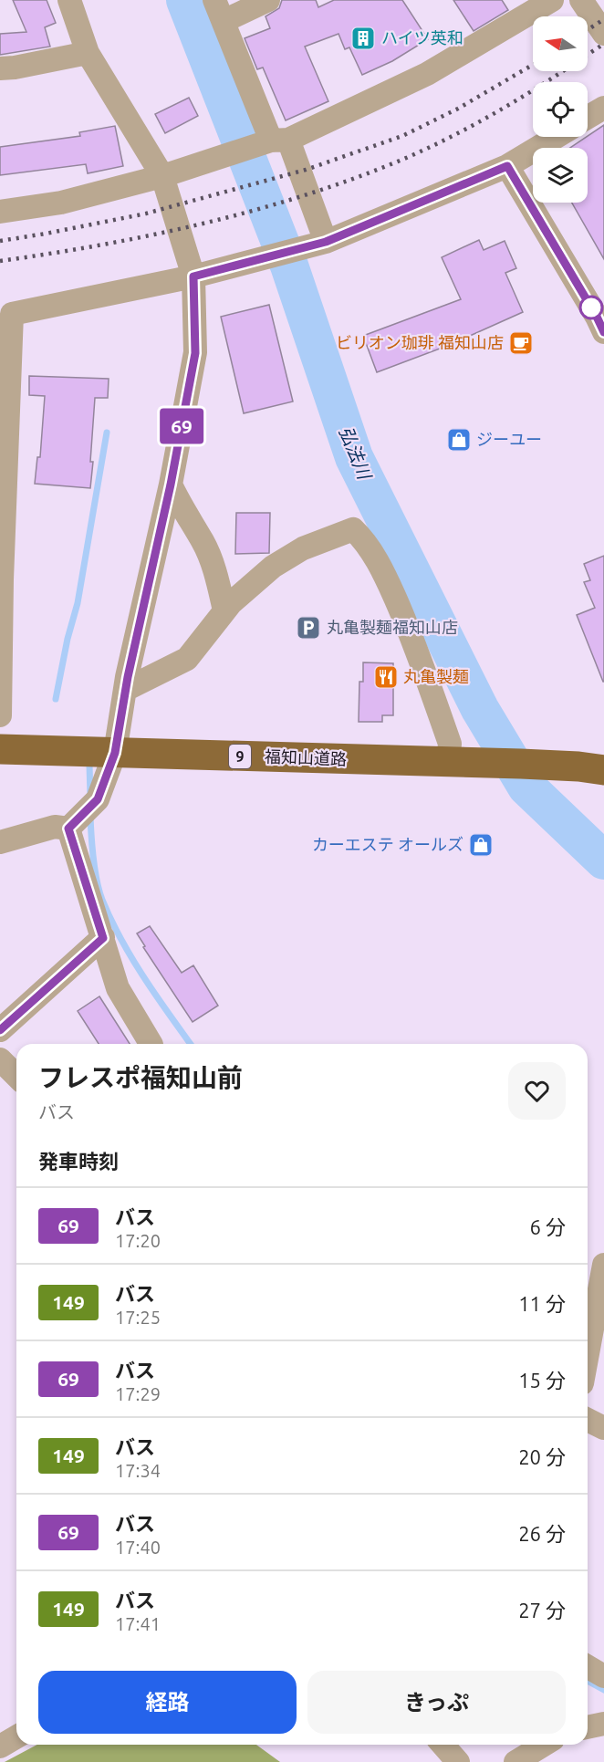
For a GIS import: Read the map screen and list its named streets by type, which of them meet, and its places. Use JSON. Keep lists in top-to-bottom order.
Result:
{
  "streets": {
    "highway": ["9", "福知山道路"]
  },
  "water": ["弘法川"],
  "places": {
    "building": ["ハイツ英和"],
    "cafe": ["ビリオン珈琲 福知山店"],
    "shop": ["ジーユー", "カーエステ オールズ"],
    "parking": ["丸亀製麺福知山店"],
    "restaurant": ["丸亀製麺"]
  },
  "lines": ["bus line 69"],
  "north": "left",
  "page": {
    "on_map": "69",
    "heading": [
      ["フレスポ福知山前", "バス"],
      "発車時刻"
    ],
    "list": [
      {
        "mark": "69",
        "name": "バス",
        "note": "17:20",
        "value": "6 分"
      },
      {
        "mark": "149",
        "name": "バス",
        "note": "17:25",
        "value": "11 分"
      },
      {
        "mark": "69",
        "name": "バス",
        "note": "17:29",
        "value": "15 分"
      },
      {
        "mark": "149",
        "name": "バス",
        "note": "17:34",
        "value": "20 分"
      },
      {
        "mark": "69",
        "name": "バス",
        "note": "17:40",
        "value": "26 分"
      },
      {
        "mark": "149",
        "name": "バス",
        "note": "17:41",
        "value": "27 分"
      }
    ],
    "buttons": ["経路", "きっぷ"]
  }
}
